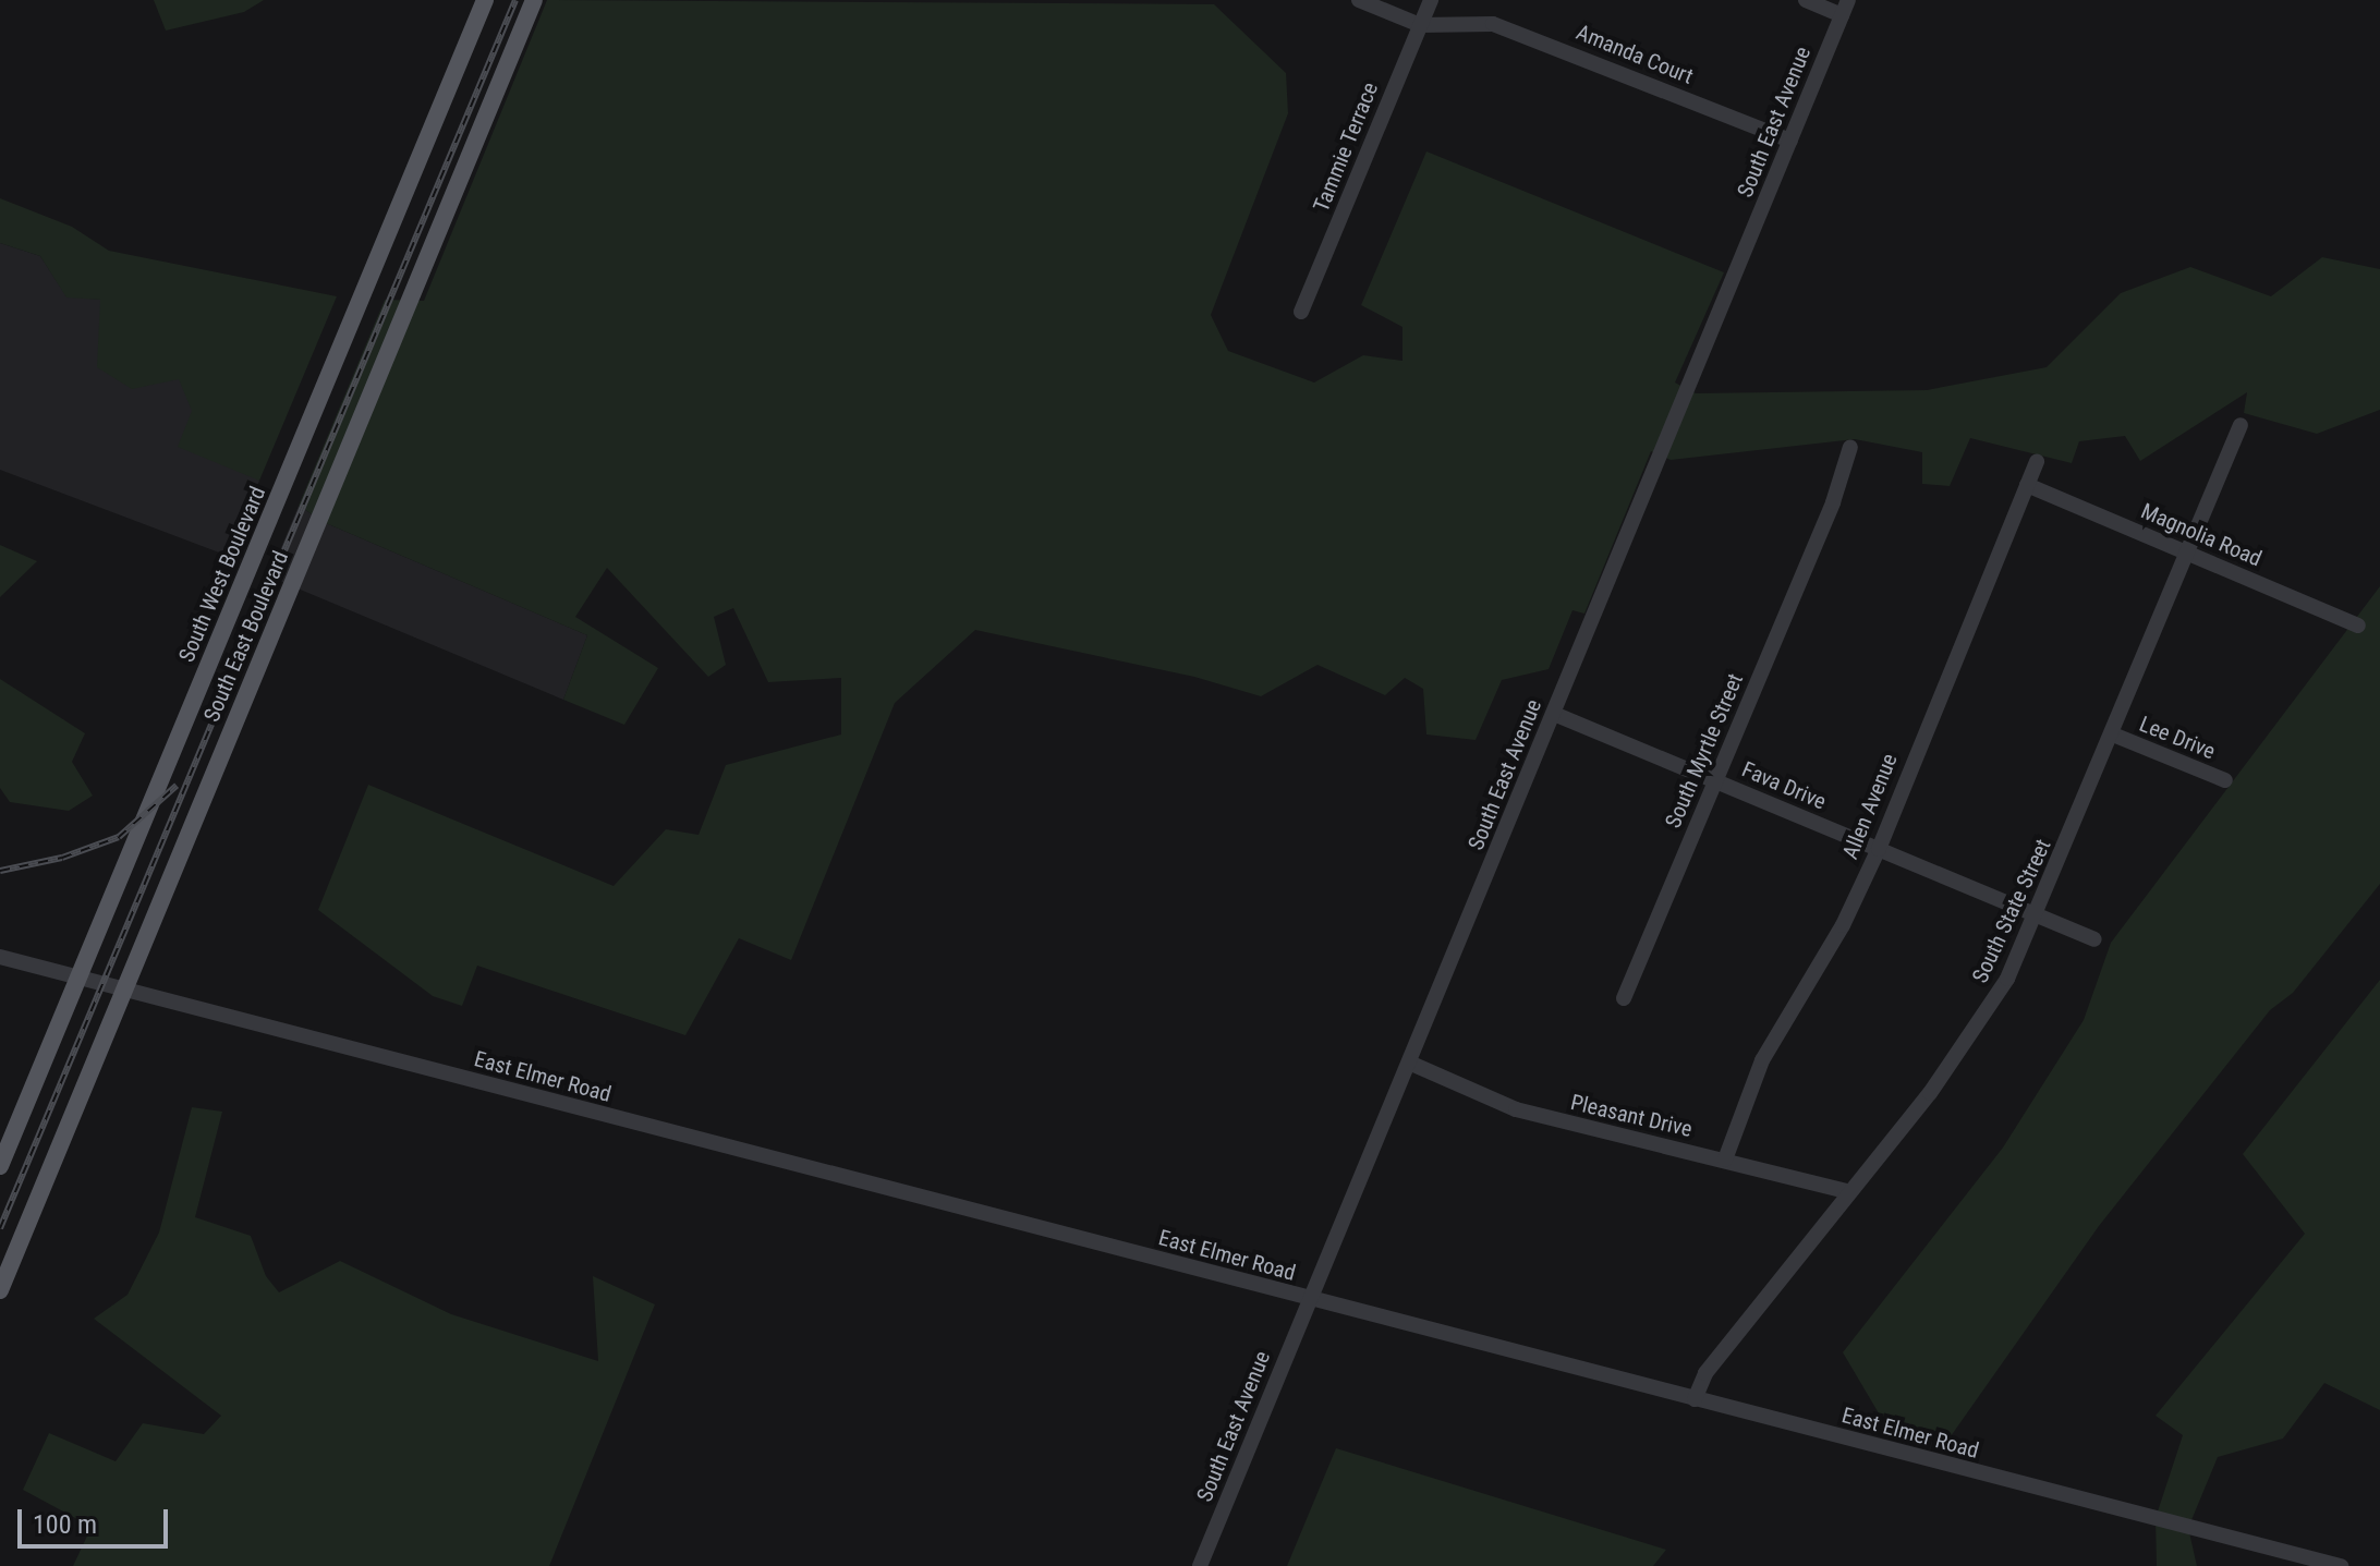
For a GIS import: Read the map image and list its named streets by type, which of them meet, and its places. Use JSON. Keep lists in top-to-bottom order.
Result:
{
  "streets": {
    "main road": ["South West Boulevard", "South East Boulevard"],
    "street": [
      "Amanda Court",
      "South East Avenue",
      "Tammie Terrace",
      "Magnolia Road",
      "Lee Drive",
      "South Myrtle Street",
      "Fava Drive",
      "Allen Avenue",
      "South State Street",
      "East Elmer Road",
      "Pleasant Drive"
    ]
  },
  "crossings": [
    ["Amanda Court", "South East Avenue"],
    ["Amanda Court", "Tammie Terrace"],
    ["South East Avenue", "Fava Drive"],
    ["South East Avenue", "East Elmer Road"],
    ["South East Avenue", "Pleasant Drive"],
    ["Magnolia Road", "Allen Avenue"],
    ["Magnolia Road", "South State Street"],
    ["South West Boulevard", "East Elmer Road"],
    ["South East Boulevard", "East Elmer Road"],
    ["Lee Drive", "South State Street"],
    ["South Myrtle Street", "Fava Drive"],
    ["Fava Drive", "Allen Avenue"],
    ["Fava Drive", "South State Street"],
    ["Allen Avenue", "Pleasant Drive"],
    ["South State Street", "East Elmer Road"],
    ["South State Street", "Pleasant Drive"]
  ],
  "scale_bar": "100 m"
}
